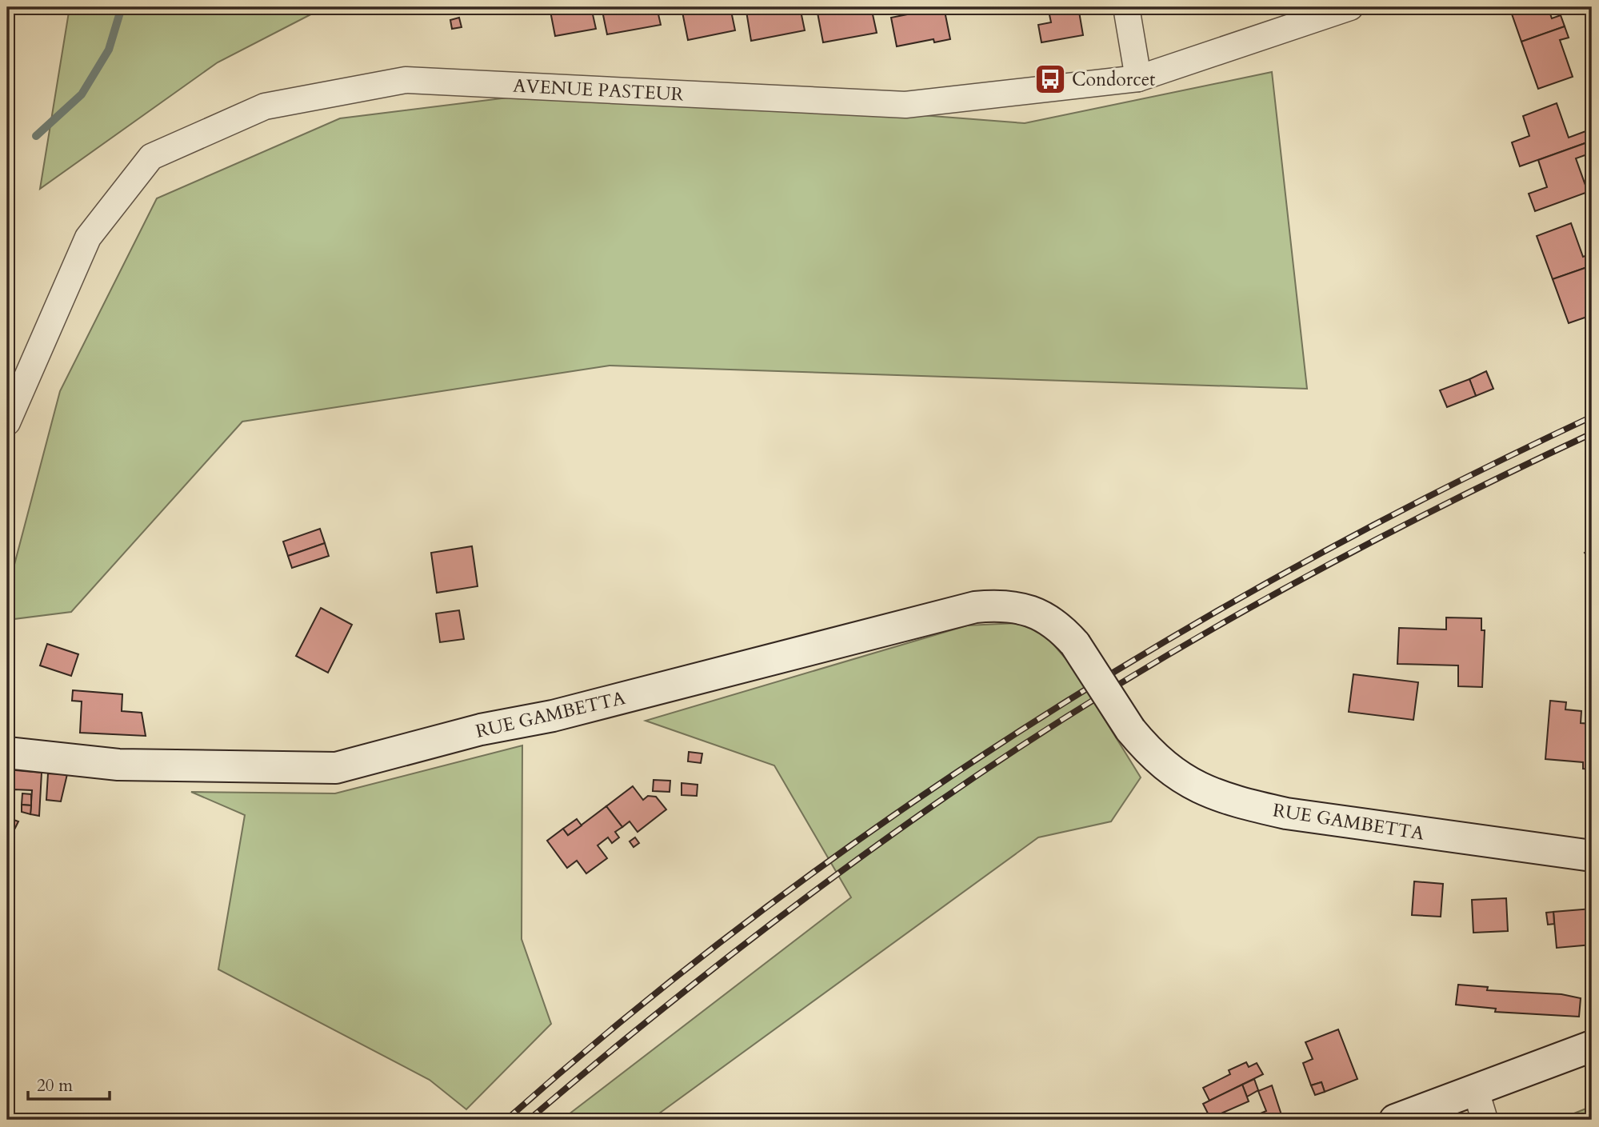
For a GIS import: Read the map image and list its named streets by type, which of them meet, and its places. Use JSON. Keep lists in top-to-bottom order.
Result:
{
  "streets": {
    "street": ["AVENUE PASTEUR", "RUE GAMBETTA"]
  },
  "places": {
    "bus stop": ["Condorcet"]
  },
  "scale_bar": "20 m"
}
